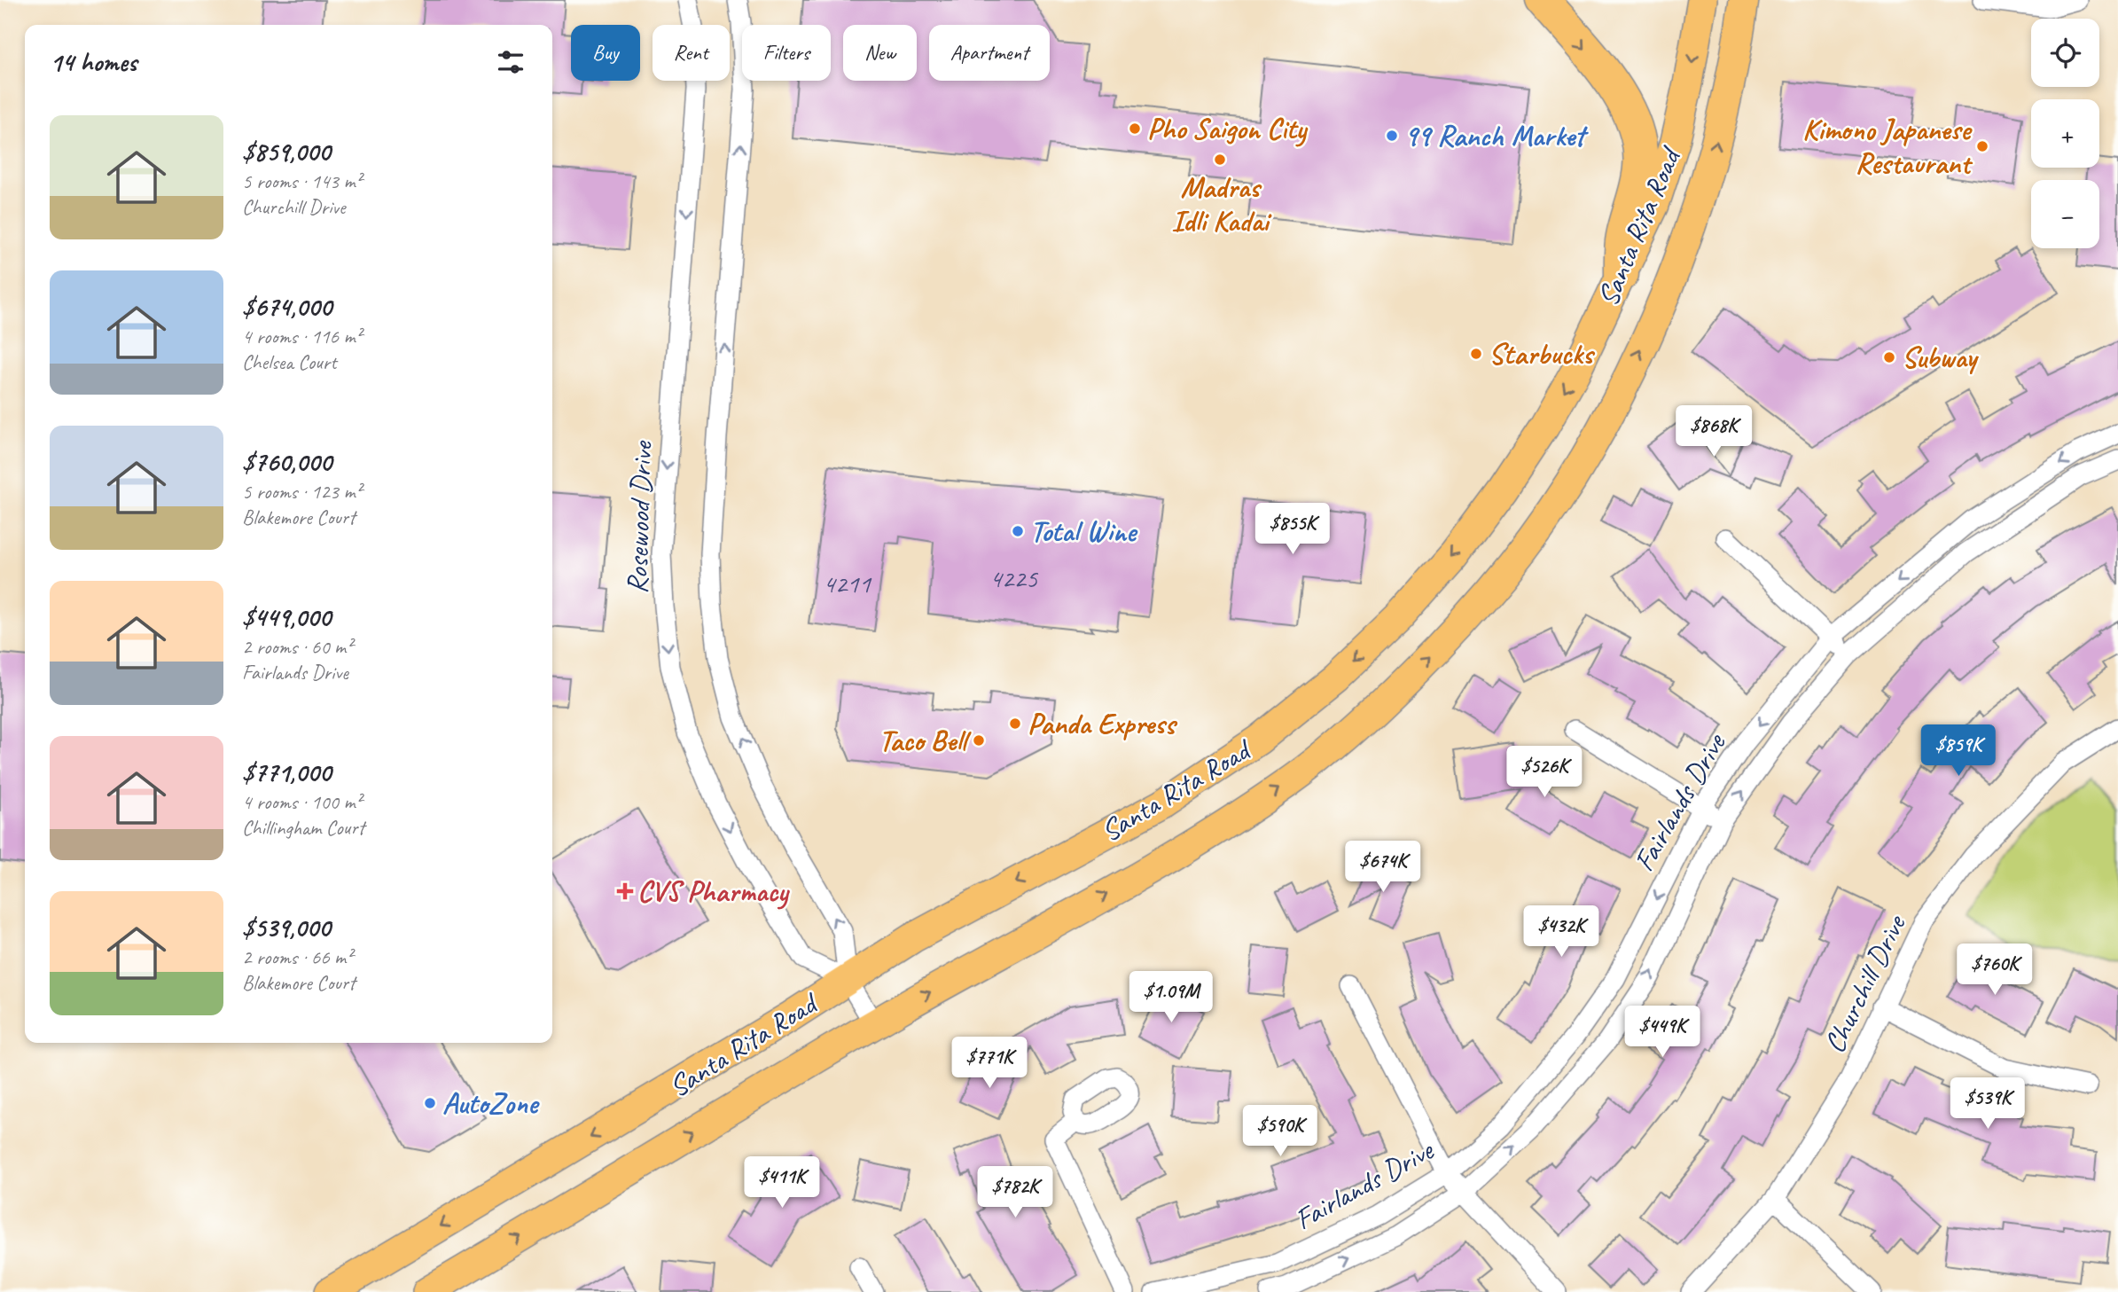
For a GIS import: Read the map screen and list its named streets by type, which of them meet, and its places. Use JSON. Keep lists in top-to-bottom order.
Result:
{
  "streets": {
    "main road": ["Santa Rita Road"],
    "street": ["Rosewood Drive", "Fairlands Drive", "Churchill Drive"]
  },
  "crossings": [
    ["Santa Rita Road", "Rosewood Drive"]
  ],
  "places": {
    "other": [
      "Pho Saigon City",
      "99 Ranch Market",
      "Kimono Japanese Restaurant",
      "Madras Idli Kadai",
      "Starbucks",
      "Subway",
      "Total Wine",
      "Panda Express",
      "Taco Bell",
      "AutoZone"
    ],
    "health": ["CVS Pharmacy"]
  },
  "house_numbers": ["4225", "4211"],
  "page": {
    "map_buttons": ["+", "−"],
    "chip": [
      "Buy",
      "Rent",
      "Filters",
      "New",
      "Apartment"
    ],
    "heading": "14 homes",
    "list": [
      {
        "name": "$859,000",
        "note": "5 rooms · 143 m² · Churchill Drive"
      },
      {
        "name": "$674,000",
        "note": "4 rooms · 116 m² · Chelsea Court"
      },
      {
        "name": "$760,000",
        "note": "5 rooms · 123 m² · Blakemore Court"
      },
      {
        "name": "$449,000",
        "note": "2 rooms · 60 m² · Fairlands Drive"
      },
      {
        "name": "$771,000",
        "note": "4 rooms · 100 m² · Chillingham Court"
      },
      {
        "name": "$539,000",
        "note": "2 rooms · 66 m² · Blakemore Court"
      }
    ],
    "price": [
      "$868K",
      "$855K",
      "$859K",
      "$526K",
      "$674K",
      "$432K",
      "$760K",
      "$1.09M",
      "$449K",
      "$771K",
      "$539K",
      "$590K",
      "$411K",
      "$782K"
    ]
  }
}
